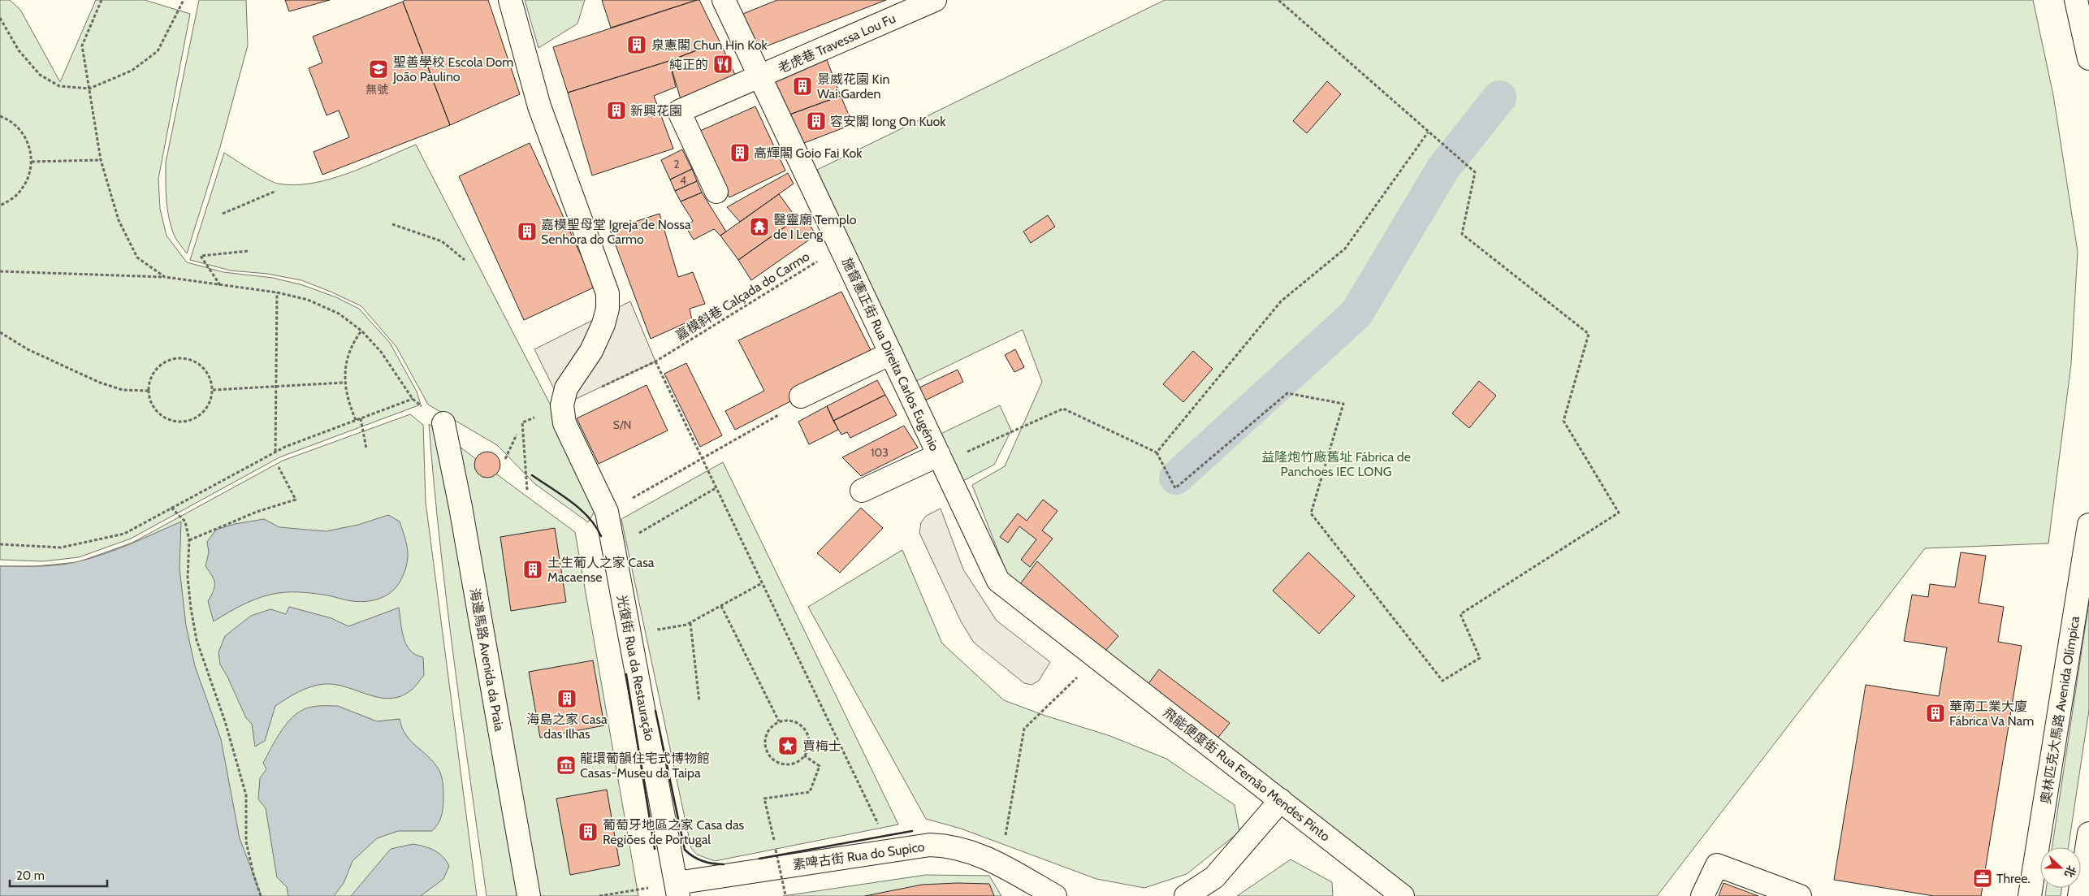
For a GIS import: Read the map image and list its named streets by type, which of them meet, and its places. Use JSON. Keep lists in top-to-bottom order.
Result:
{
  "streets": {
    "street": [
      "老虎巷 Travessa Lou Fu",
      "施督憲正街 Rua Direita Carlos Eugénio",
      "海邊馬路 Avenida da Praia",
      "光復街 Rua da Restauração",
      "奧林匹克大馬路 Avenida Olímpica",
      "飛能便度街 Rua Fernão Mendes Pinto",
      "素啤古街 Rua do Supico"
    ],
    "path": ["嘉模斜巷 Calçada do Carmo"]
  },
  "crossings": [
    ["老虎巷 Travessa Lou Fu", "施督憲正街 Rua Direita Carlos Eugénio"],
    ["嘉模斜巷 Calçada do Carmo", "施督憲正街 Rua Direita Carlos Eugénio"],
    ["嘉模斜巷 Calçada do Carmo", "光復街 Rua da Restauração"],
    ["施督憲正街 Rua Direita Carlos Eugénio", "飛能便度街 Rua Fernão Mendes Pinto"],
    ["光復街 Rua da Restauração", "素啤古街 Rua do Supico"]
  ],
  "parks": ["益隆炮竹廠舊址 Fábrica de Panchoes IEC LONG"],
  "places": {
    "building": [
      "泉憲閣 Chun Hin Kok",
      "景威花園 Kin Wai Garden",
      "新興花園",
      "容安閣 Iong On Kuok",
      "高輝閣 Goio Fai Kok",
      "嘉模聖母堂 Igreja de Nossa Senhora do Carmo",
      "土生葡人之家 Casa Macaense",
      "海島之家 Casa das Ilhas",
      "華南工業大廈 Fábrica Va Nam",
      "葡萄牙地區之家 Casa das Regiões de Portugal"
    ],
    "restaurant": ["純正的"],
    "school or university": ["聖善學校 Escola Dom João Paulino"],
    "temple": ["醫靈廟 Templo de I Leng"],
    "place": ["賈梅士"],
    "museum": ["龍環葡韻住宅式博物館 Casas-Museu da Taipa"],
    "office": ["Three."]
  },
  "house_numbers": [
    "無號",
    "2",
    "4",
    "S/N",
    "103"
  ],
  "scale_bar": "20 m",
  "north": "right"
}
